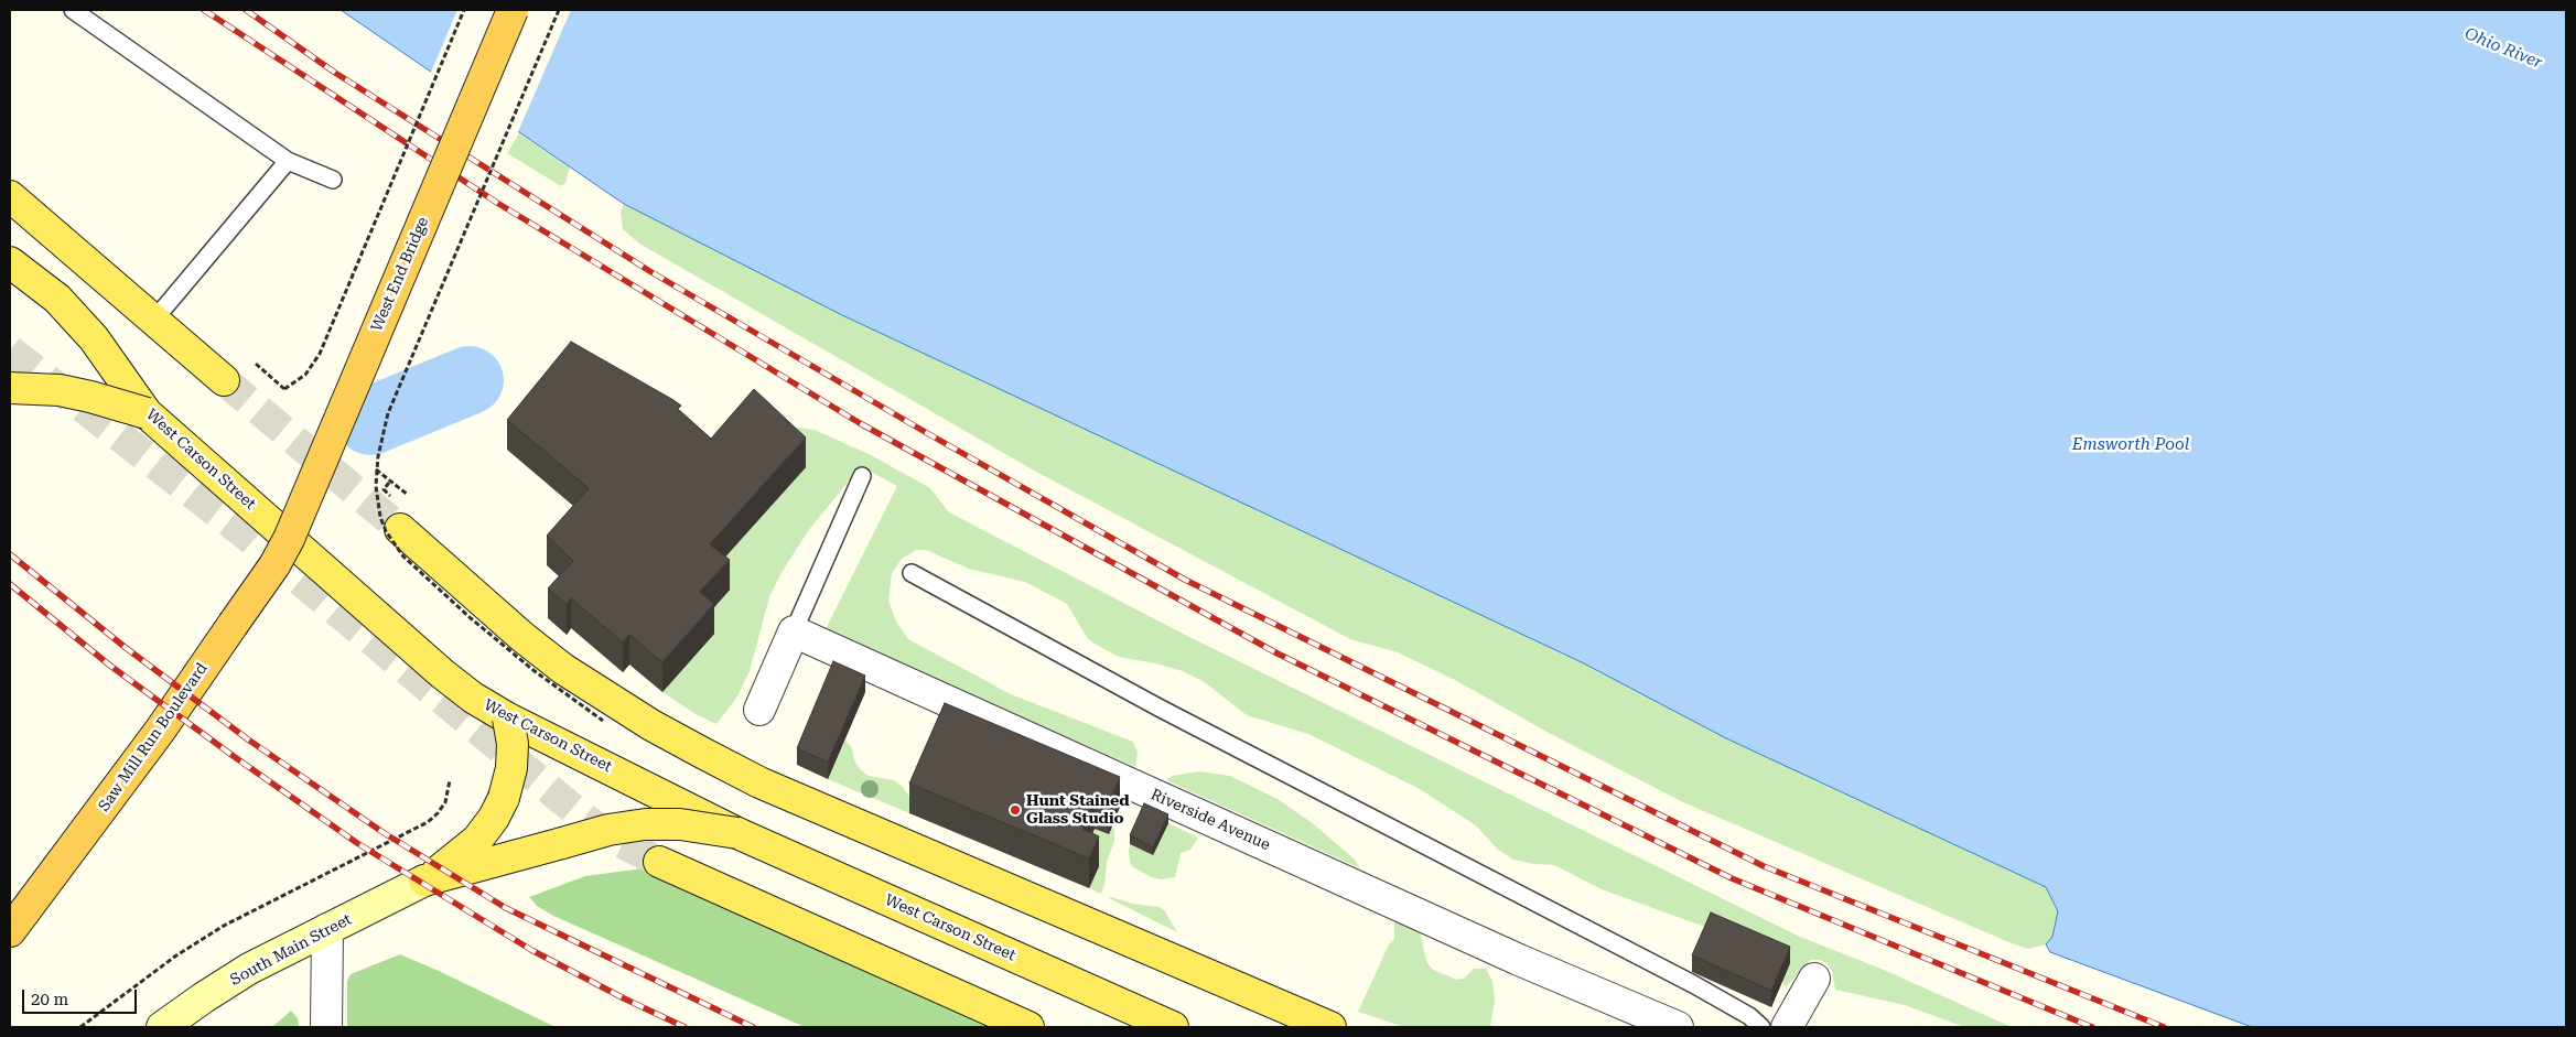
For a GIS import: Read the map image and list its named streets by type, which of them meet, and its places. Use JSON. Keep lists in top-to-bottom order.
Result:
{
  "streets": {
    "highway": ["West End Bridge", "Saw Mill Run Boulevard"],
    "main road": ["West Carson Street", "South Main Street"],
    "street": ["Riverside Avenue"]
  },
  "crossings": [
    ["West End Bridge", "West Carson Street"],
    ["West End Bridge", "Saw Mill Run Boulevard"],
    ["West Carson Street", "Saw Mill Run Boulevard"]
  ],
  "water": ["Ohio River", "Emsworth Pool"],
  "places": ["Hunt Stained Glass Studio"],
  "scale_bar": "20 m"
}
